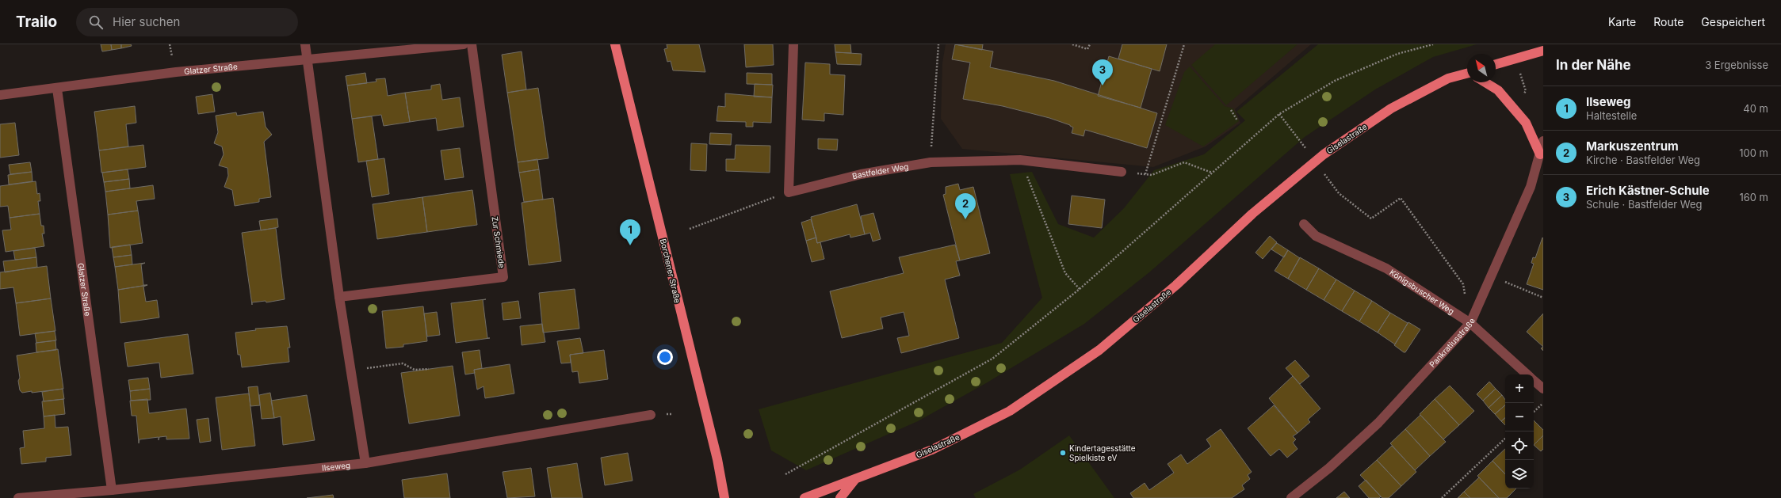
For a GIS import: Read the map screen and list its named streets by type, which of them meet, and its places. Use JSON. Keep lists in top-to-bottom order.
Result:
{
  "streets": {
    "main road": ["Giselastraße", "Borchener Straße"],
    "street": [
      "Glatzer Straße",
      "Bastfelder Weg",
      "Zur Schmiede",
      "Königsbuscher Weg",
      "Pankratiusstraße",
      "Ilseweg"
    ]
  },
  "crossings": [
    ["Glatzer Straße", "Ilseweg"],
    ["Königsbuscher Weg", "Pankratiusstraße"]
  ],
  "places": ["Kindertagesstätte Spielkiste eV"],
  "north": "top left",
  "page": {
    "header": "Trailo",
    "search": "Hier suchen",
    "nav": ["Karte", "Route", "Gespeichert"],
    "heading": ["In der Nähe", "3 Ergebnisse"],
    "pins": ["3", "2", "1"],
    "list": [
      {
        "mark": "1",
        "name": "Ilseweg",
        "note": "Haltestelle",
        "value": "40 m"
      },
      {
        "mark": "2",
        "name": "Markuszentrum",
        "note": "Kirche · Bastfelder Weg",
        "value": "100 m"
      },
      {
        "mark": "3",
        "name": "Erich Kästner-Schule",
        "note": "Schule · Bastfelder Weg",
        "value": "160 m"
      }
    ],
    "map_buttons": ["+", "−"]
  }
}
